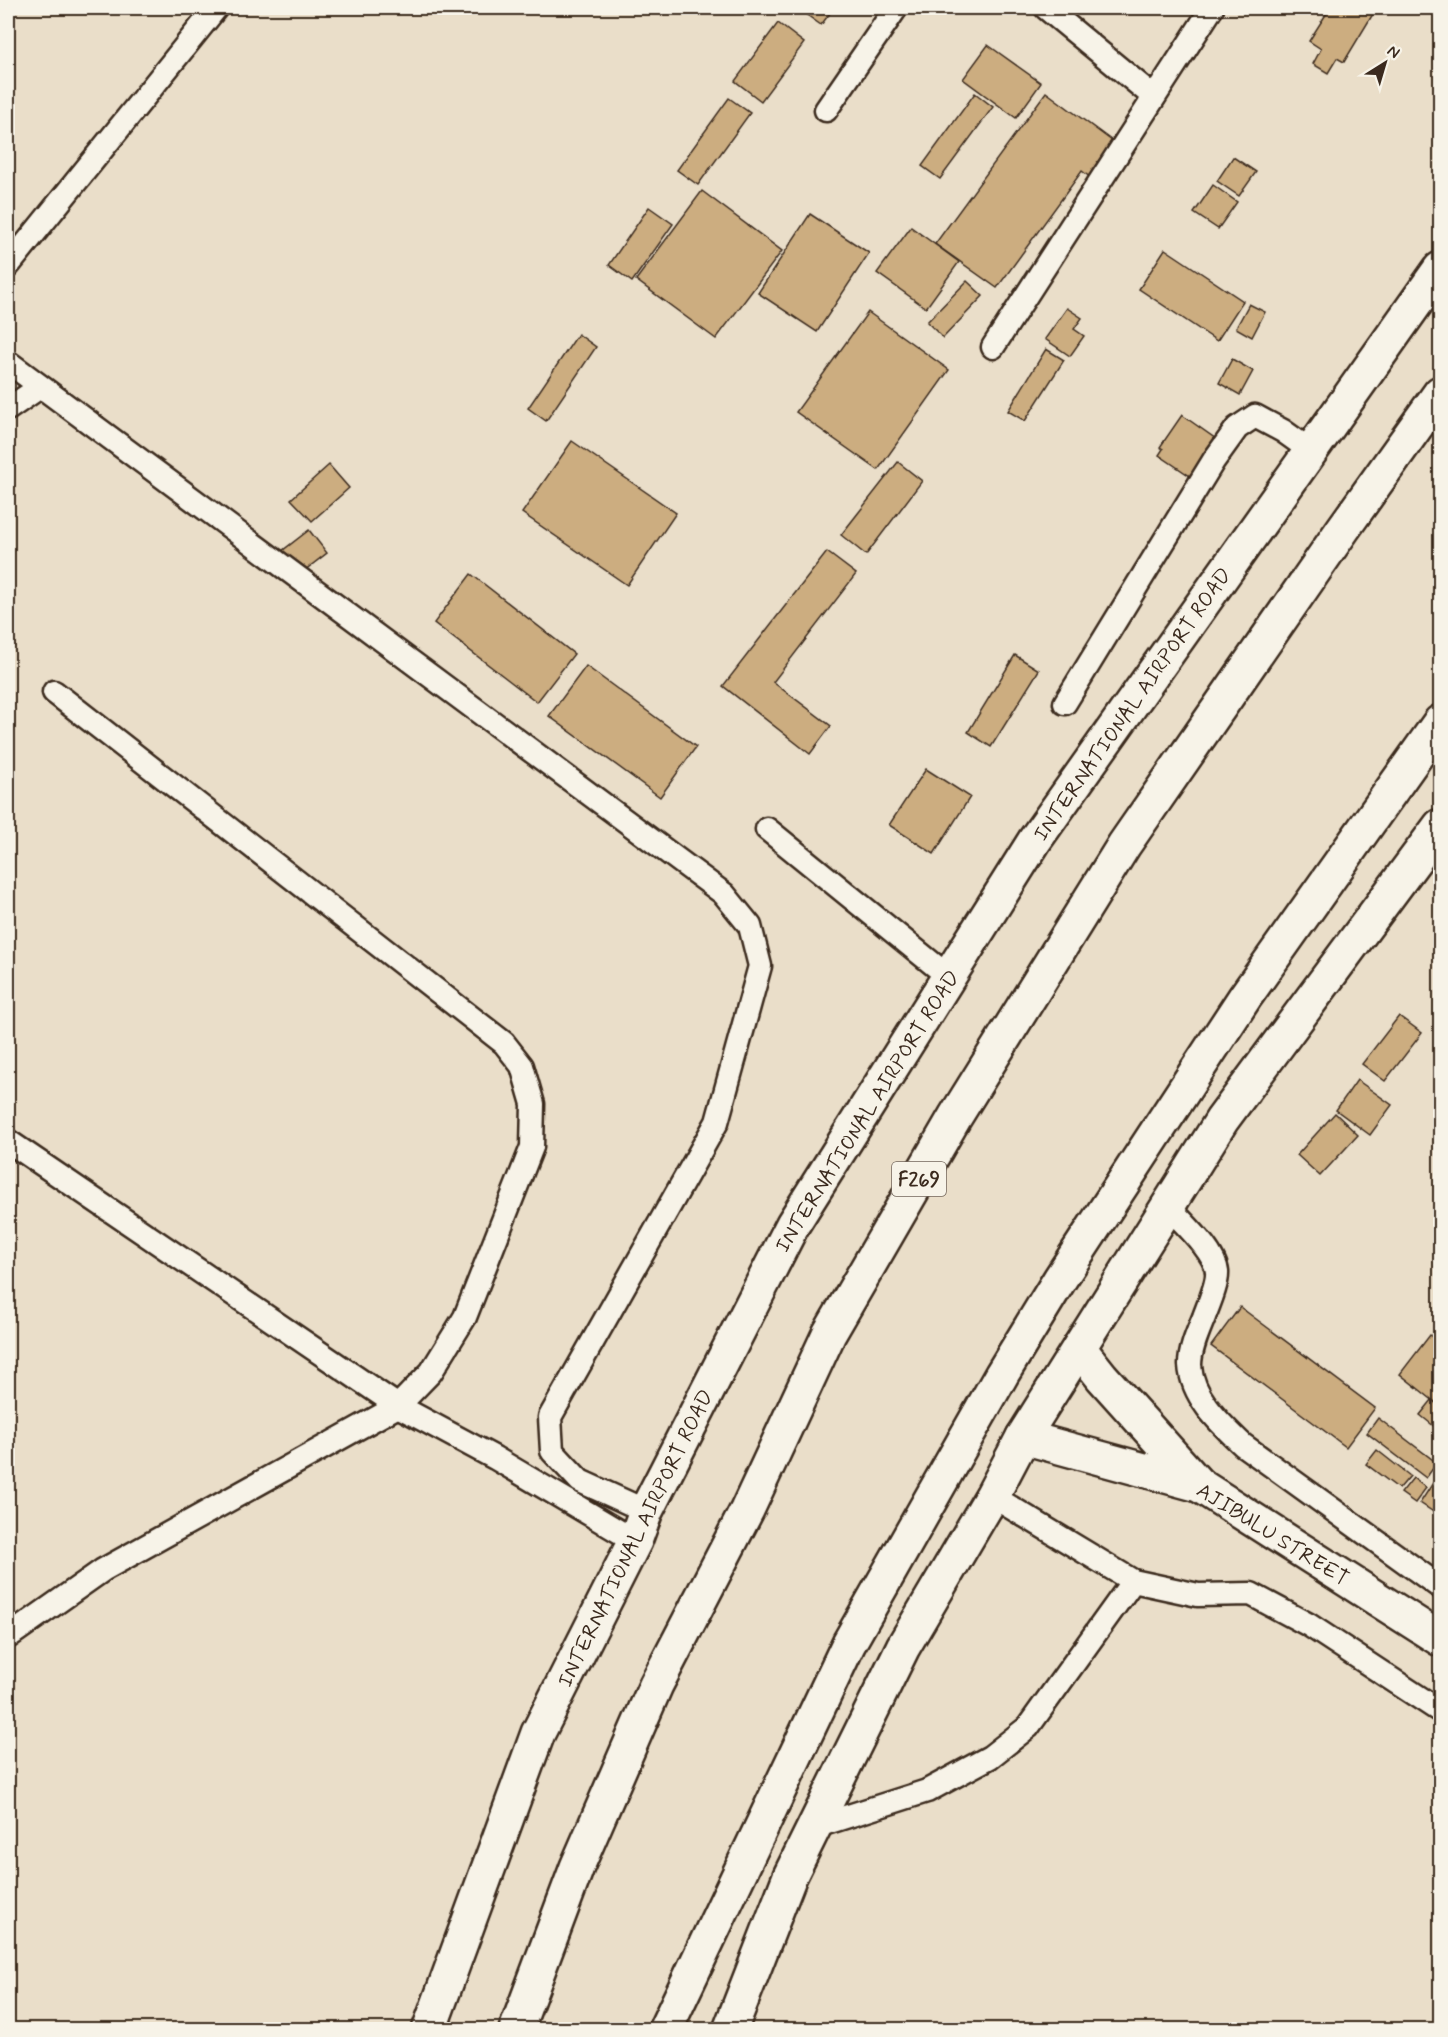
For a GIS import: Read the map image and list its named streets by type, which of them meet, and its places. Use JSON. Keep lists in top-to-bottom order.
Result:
{
  "streets": {
    "main road": ["INTERNATIONAL AIRPORT ROAD", "F269", "AJIBULU STREET"]
  },
  "north": "top right"
}
